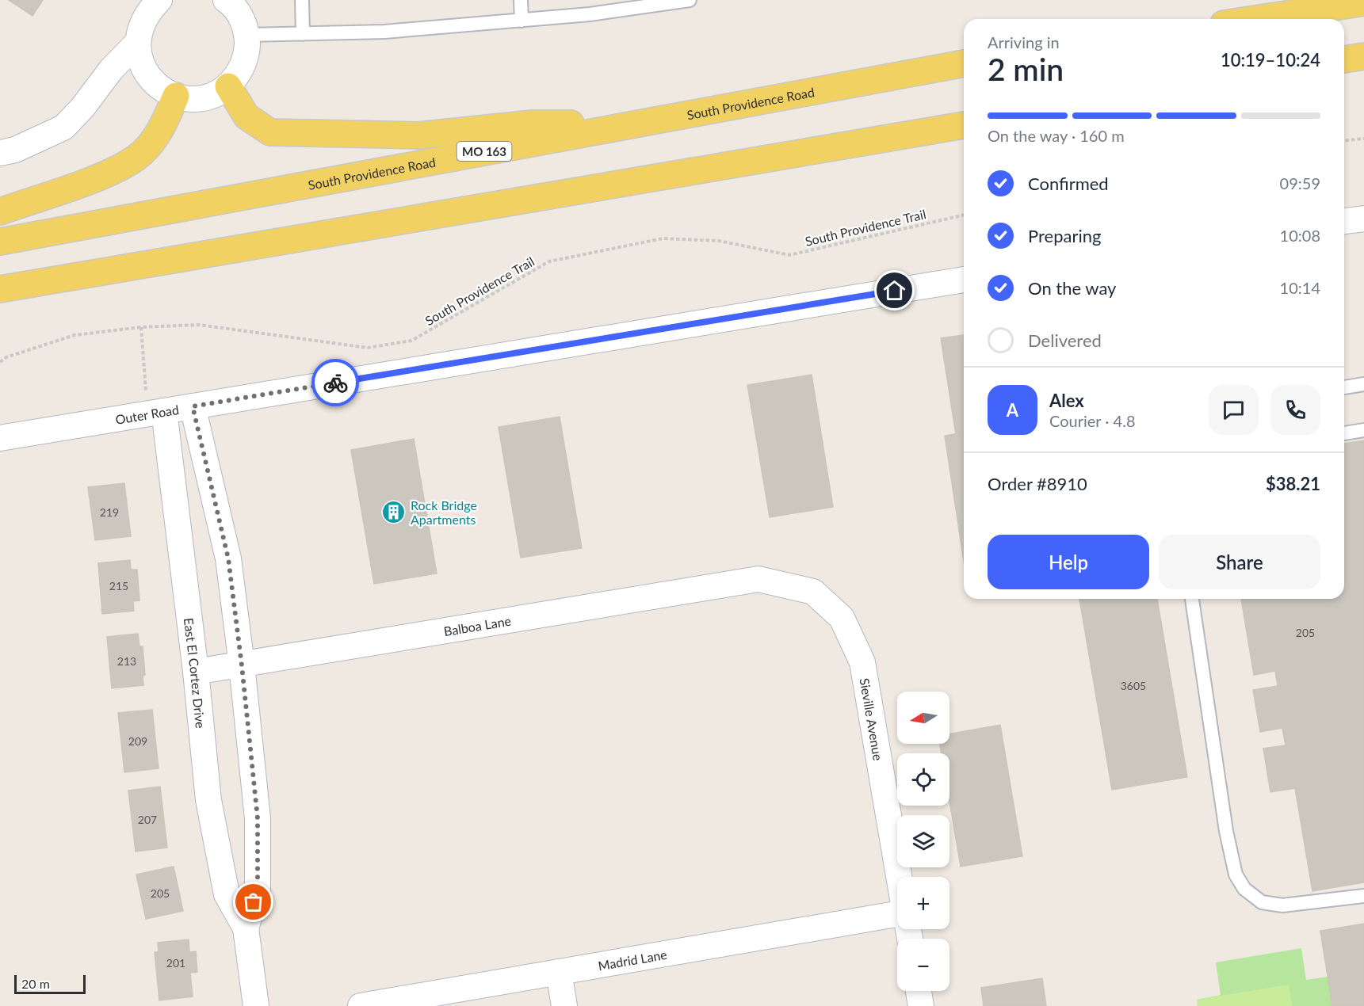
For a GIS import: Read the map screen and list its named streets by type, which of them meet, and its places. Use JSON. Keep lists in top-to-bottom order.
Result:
{
  "streets": {
    "main road": ["South Providence Road", "MO 163"],
    "street": [
      "Outer Road",
      "Balboa Lane",
      "East El Cortez Drive",
      "Sieville Avenue",
      "Madrid Lane"
    ],
    "path": ["South Providence Trail"]
  },
  "crossings": [
    ["Outer Road", "East El Cortez Drive"],
    ["Balboa Lane", "East El Cortez Drive"],
    ["Balboa Lane", "Sieville Avenue"]
  ],
  "places": {
    "building": ["Rock Bridge Apartments"]
  },
  "house_numbers": [
    "219",
    "215",
    "205",
    "213",
    "3605",
    "209",
    "207",
    "205",
    "201"
  ],
  "scale_bar": "20 m",
  "north": "left",
  "page": {
    "heading": ["2 min", "Arriving in", "10:19–10:24"],
    "panel": [
      "Alex",
      "Courier · 4.8",
      "Order #8910",
      "$38.21"
    ],
    "bar": "On the way · 160 m",
    "list": [
      ["Confirmed", "09:59"],
      ["Preparing", "10:08"],
      ["On the way", "10:14"],
      "Delivered"
    ],
    "round": "A",
    "buttons": ["Help", "Share"],
    "map_buttons": ["+", "−"],
    "scale": "20 m"
  }
}
